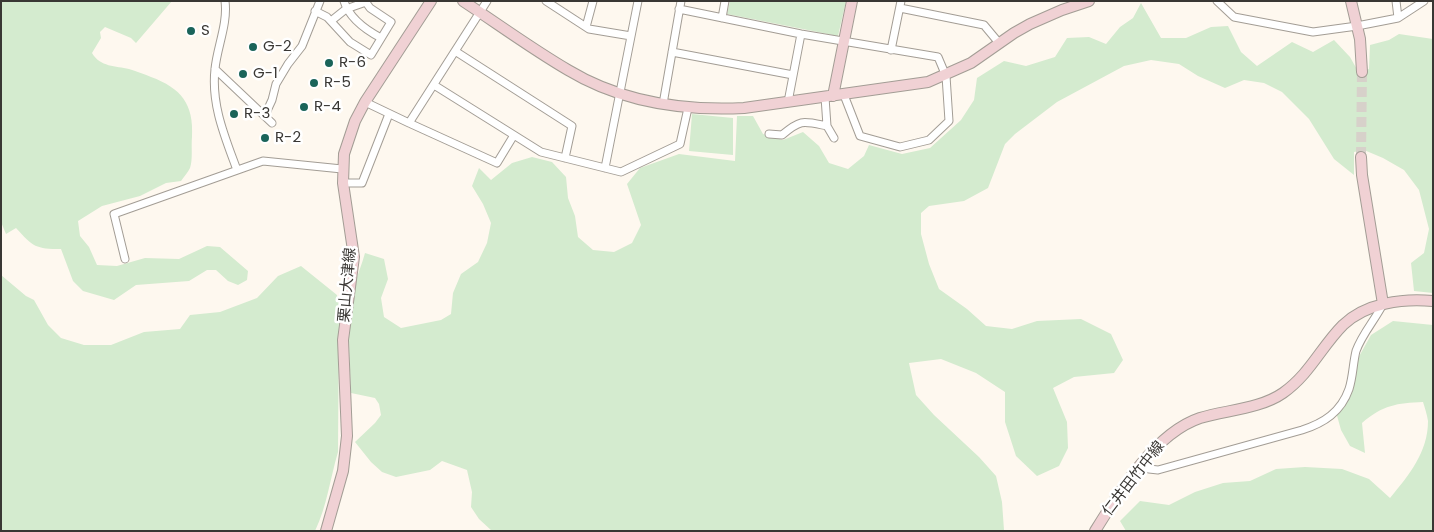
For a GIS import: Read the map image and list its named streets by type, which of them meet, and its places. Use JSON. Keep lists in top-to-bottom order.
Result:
{
  "streets": {
    "main road": ["栗山大津線", "仁井田竹中線"]
  },
  "places": [
    "S",
    "G-2",
    "R-6",
    "G-1",
    "R-5",
    "R-4",
    "R-3",
    "R-2"
  ]
}
